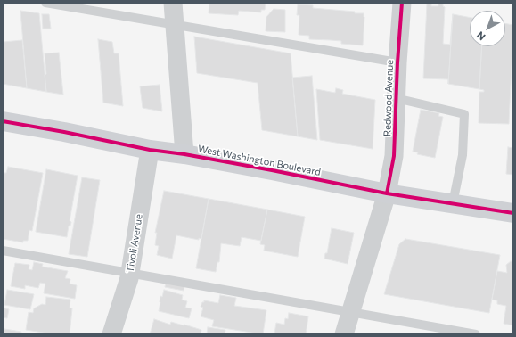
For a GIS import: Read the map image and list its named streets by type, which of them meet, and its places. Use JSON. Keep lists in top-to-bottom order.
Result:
{
  "streets": {
    "main road": ["West Washington Boulevard"],
    "street": ["Redwood Avenue", "Tivoli Avenue"]
  },
  "crossings": [
    ["Redwood Avenue", "West Washington Boulevard"],
    ["West Washington Boulevard", "Tivoli Avenue"]
  ],
  "north": "bottom left"
}
